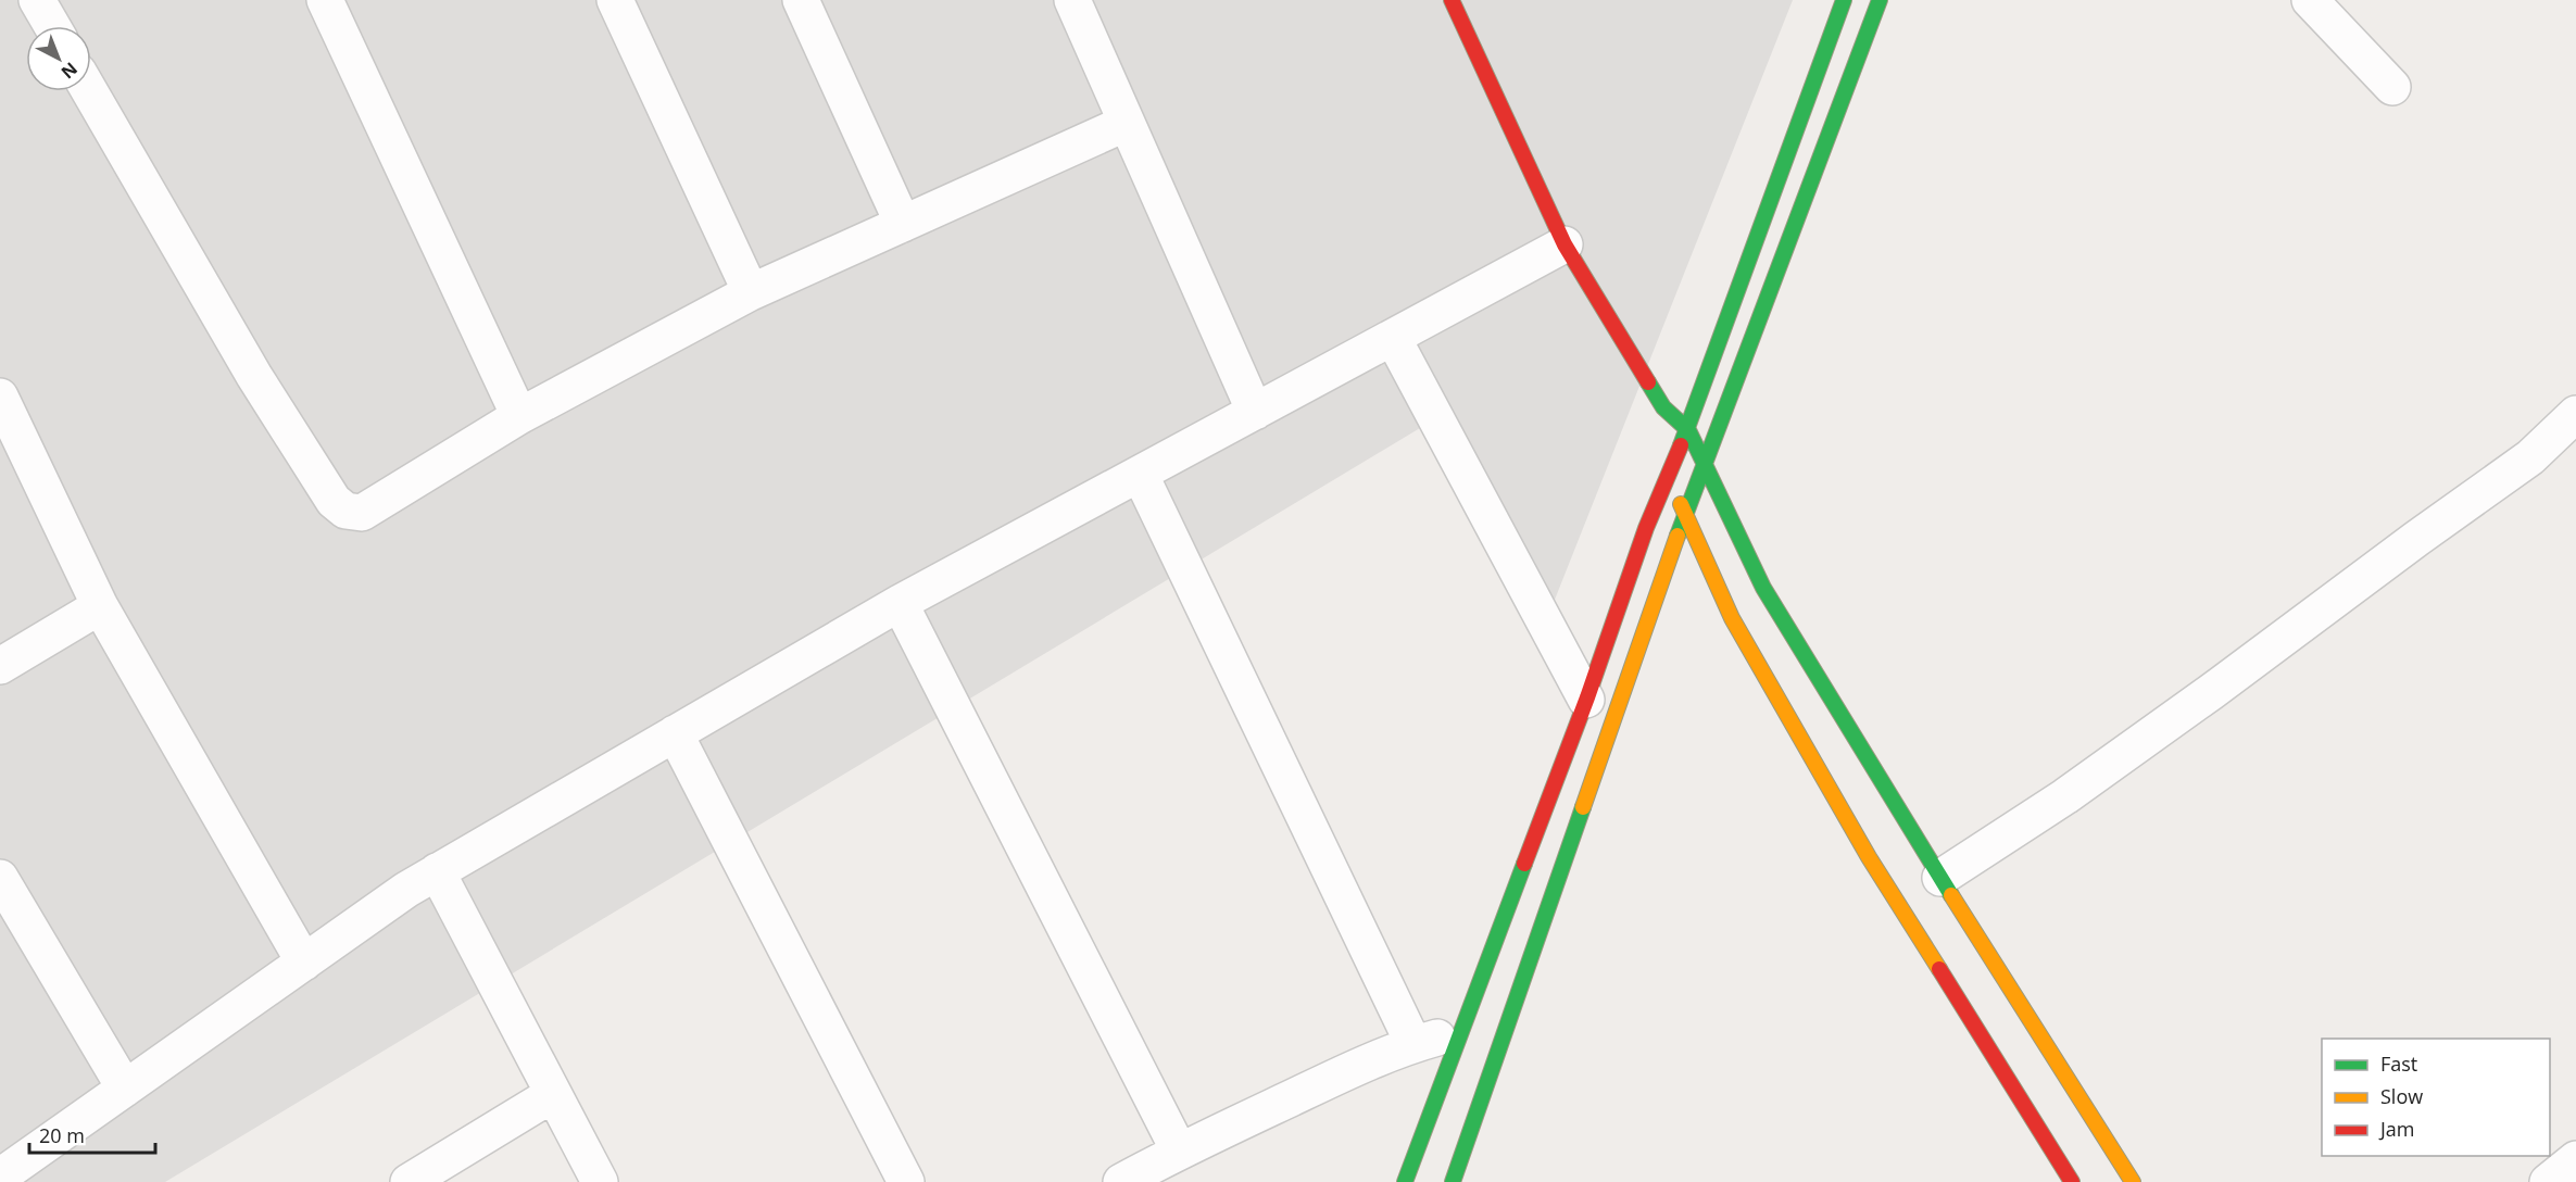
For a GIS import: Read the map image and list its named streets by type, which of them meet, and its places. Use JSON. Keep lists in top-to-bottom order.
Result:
{
  "legend": ["Fast", "Slow", "Jam"],
  "scale_bar": "20 m",
  "north": "bottom right"
}
